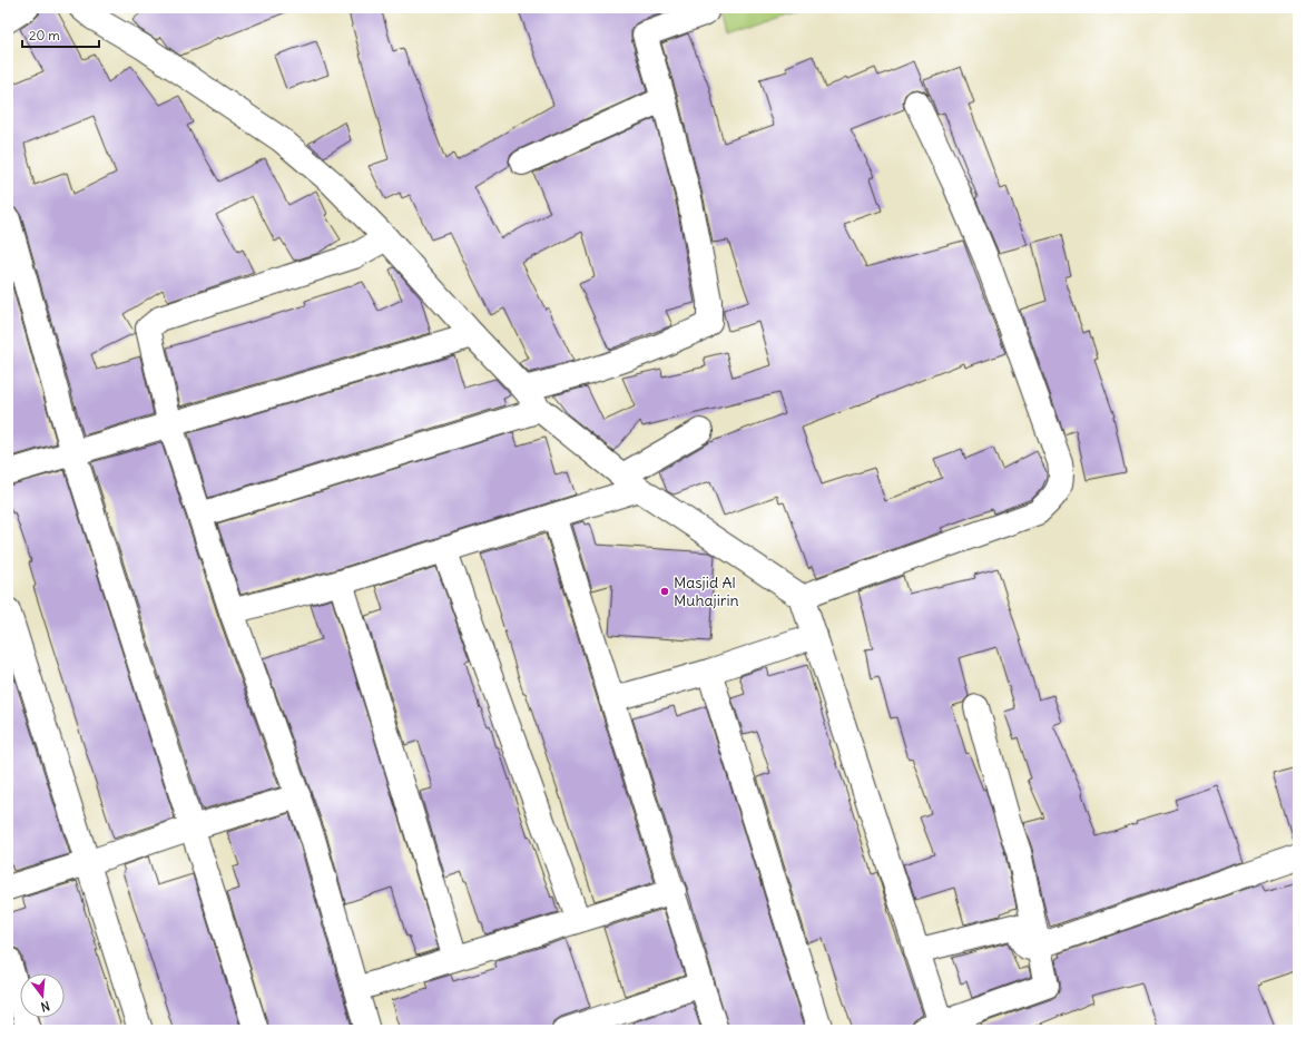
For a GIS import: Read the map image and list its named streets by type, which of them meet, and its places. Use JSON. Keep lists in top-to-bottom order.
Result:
{
  "places": ["Masjid Al Muhajirin"],
  "scale_bar": "20 m",
  "north": "bottom"
}
